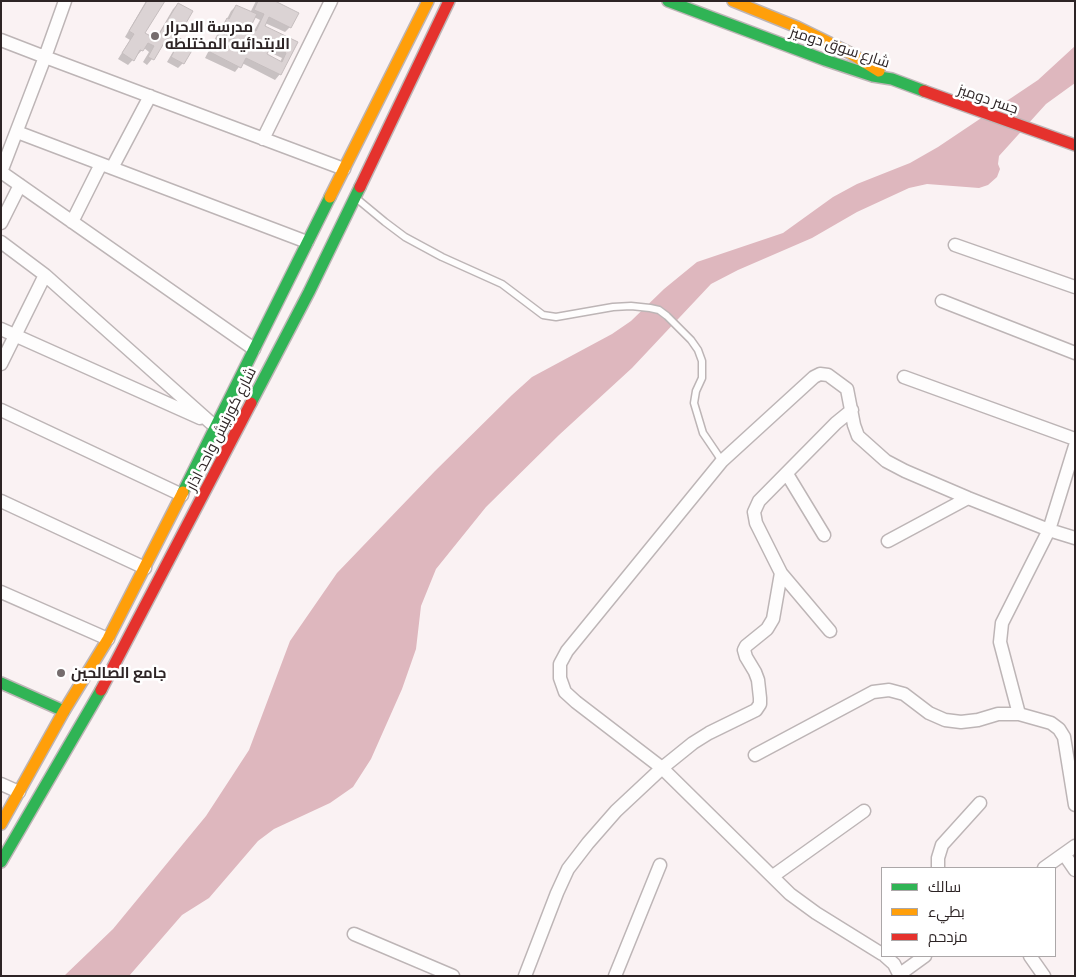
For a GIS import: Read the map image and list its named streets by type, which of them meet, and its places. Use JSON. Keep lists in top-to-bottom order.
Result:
{
  "streets": {
    "main road": ["شارع سوق دوميز", "جسر دوميز", "شارع كورنيش واحد اذار"]
  },
  "crossings": [
    ["شارع سوق دوميز", "جسر دوميز"]
  ],
  "places": ["مدرسة الاحرار الابتدائيه المختلطه", "جامع الصالحين"],
  "legend": ["سالك", "بطيء", "مزدحم"]
}
